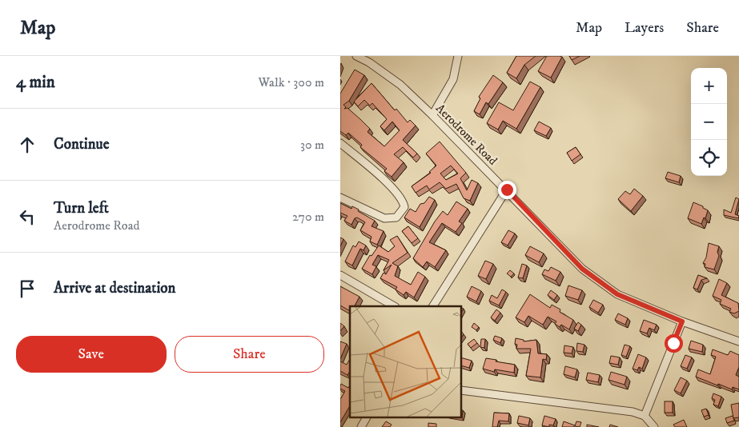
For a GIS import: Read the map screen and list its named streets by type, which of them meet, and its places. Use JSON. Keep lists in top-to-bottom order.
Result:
{
  "streets": {
    "street": ["Aerodrome Road"]
  },
  "page": {
    "header": "Map",
    "nav": ["Map", "Layers", "Share"],
    "heading": ["4 min", "Walk · 300 m"],
    "map_buttons": ["+", "−"],
    "list": [
      ["Continue", "30 m"],
      ["Turn left", "Aerodrome Road", "270 m"],
      "Arrive at destination"
    ],
    "buttons": ["Save", "Share"]
  }
}
